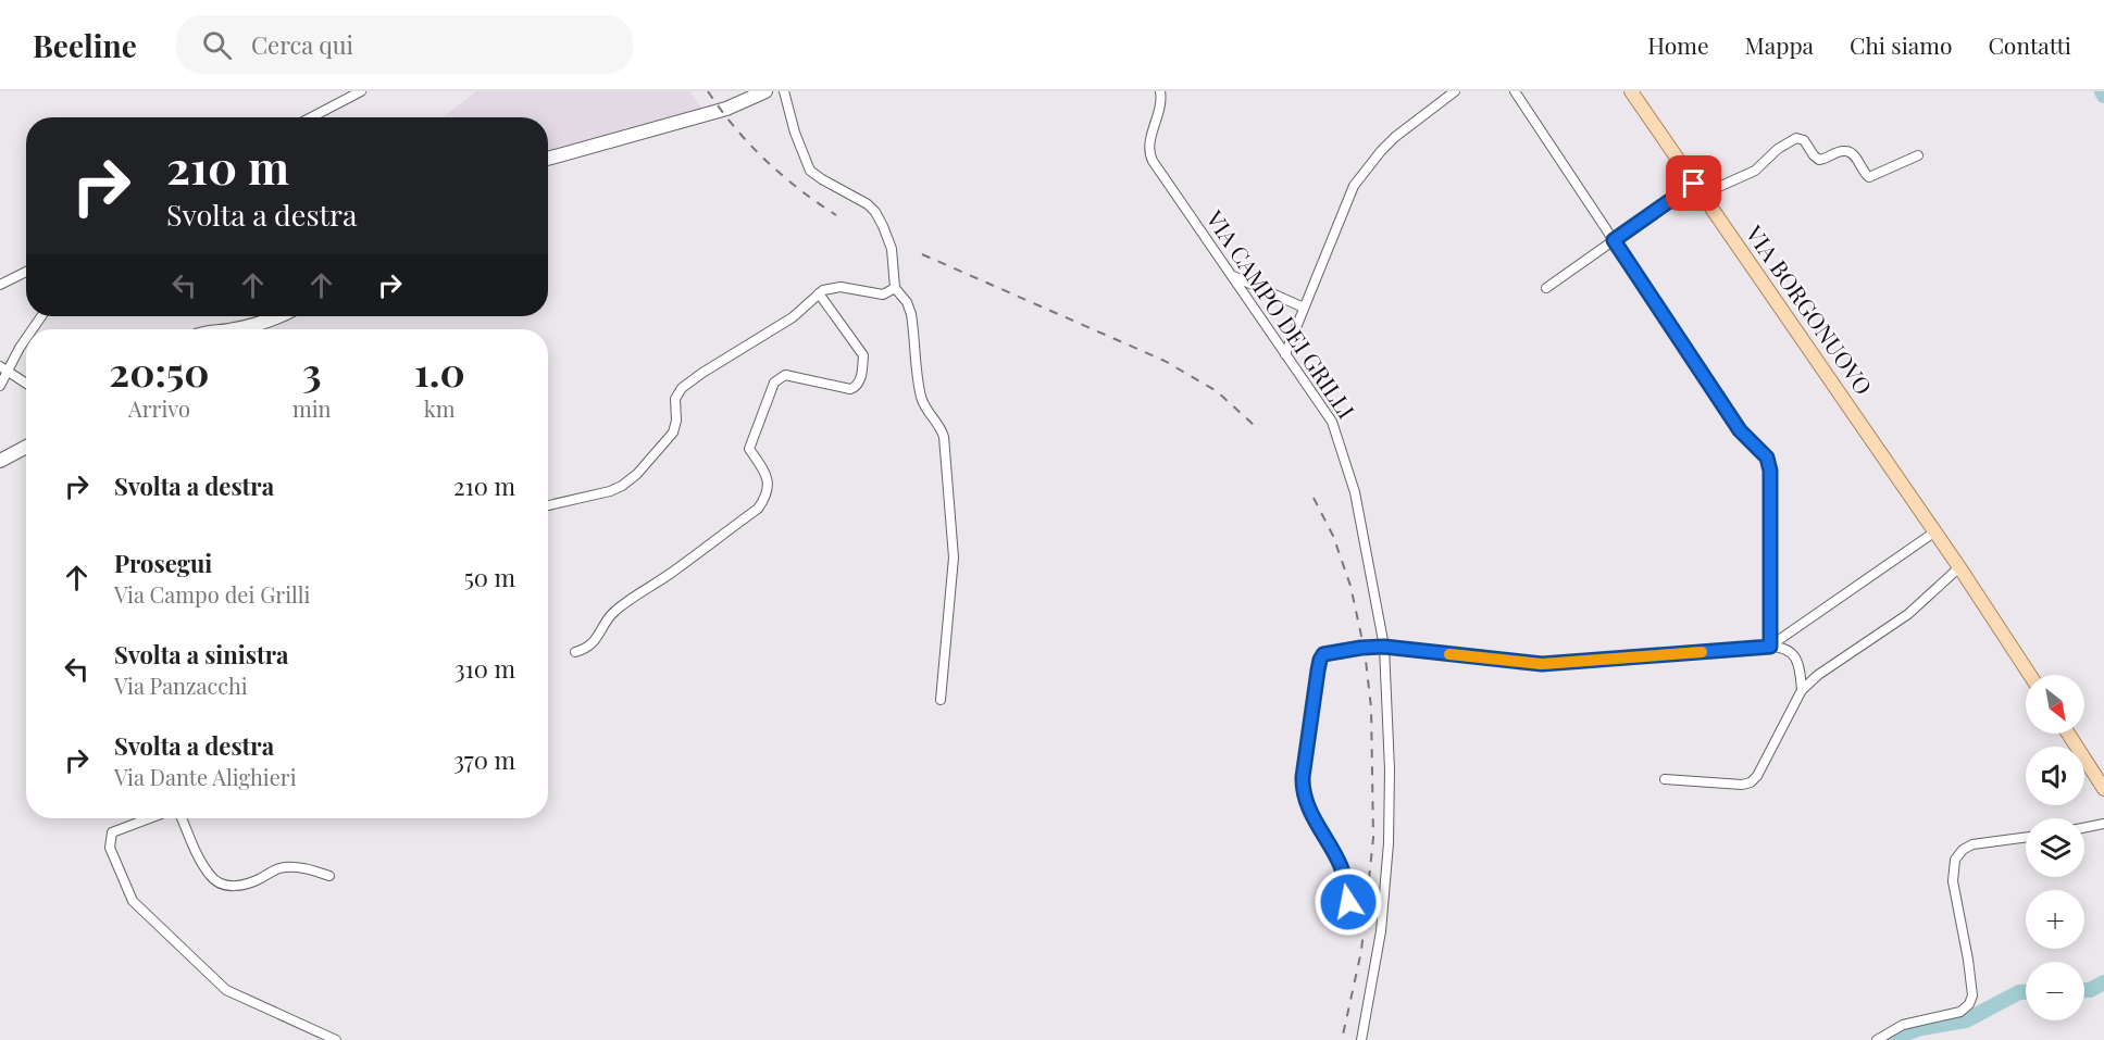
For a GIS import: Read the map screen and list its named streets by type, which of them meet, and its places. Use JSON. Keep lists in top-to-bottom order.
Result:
{
  "streets": {
    "main road": ["VIA BORGONUOVO"],
    "street": ["VIA CAMPO DEI GRILLI"]
  },
  "north": "bottom right",
  "page": {
    "header": "Beeline",
    "search": "Cerca qui",
    "nav": [
      "Home",
      "Mappa",
      "Chi siamo",
      "Contatti"
    ],
    "turn": ["210 m", "Svolta a destra"],
    "eta": [
      "20:50",
      "Arrivo",
      "3",
      "min",
      "1.0",
      "km"
    ],
    "list": [
      {
        "name": "Svolta a destra",
        "value": "210 m"
      },
      {
        "name": "Prosegui",
        "note": "Via Campo dei Grilli",
        "value": "50 m"
      },
      {
        "name": "Svolta a sinistra",
        "note": "Via Panzacchi",
        "value": "310 m"
      },
      {
        "name": "Svolta a destra",
        "note": "Via Dante Alighieri",
        "value": "370 m"
      }
    ],
    "map_buttons": ["+", "−"]
  }
}
